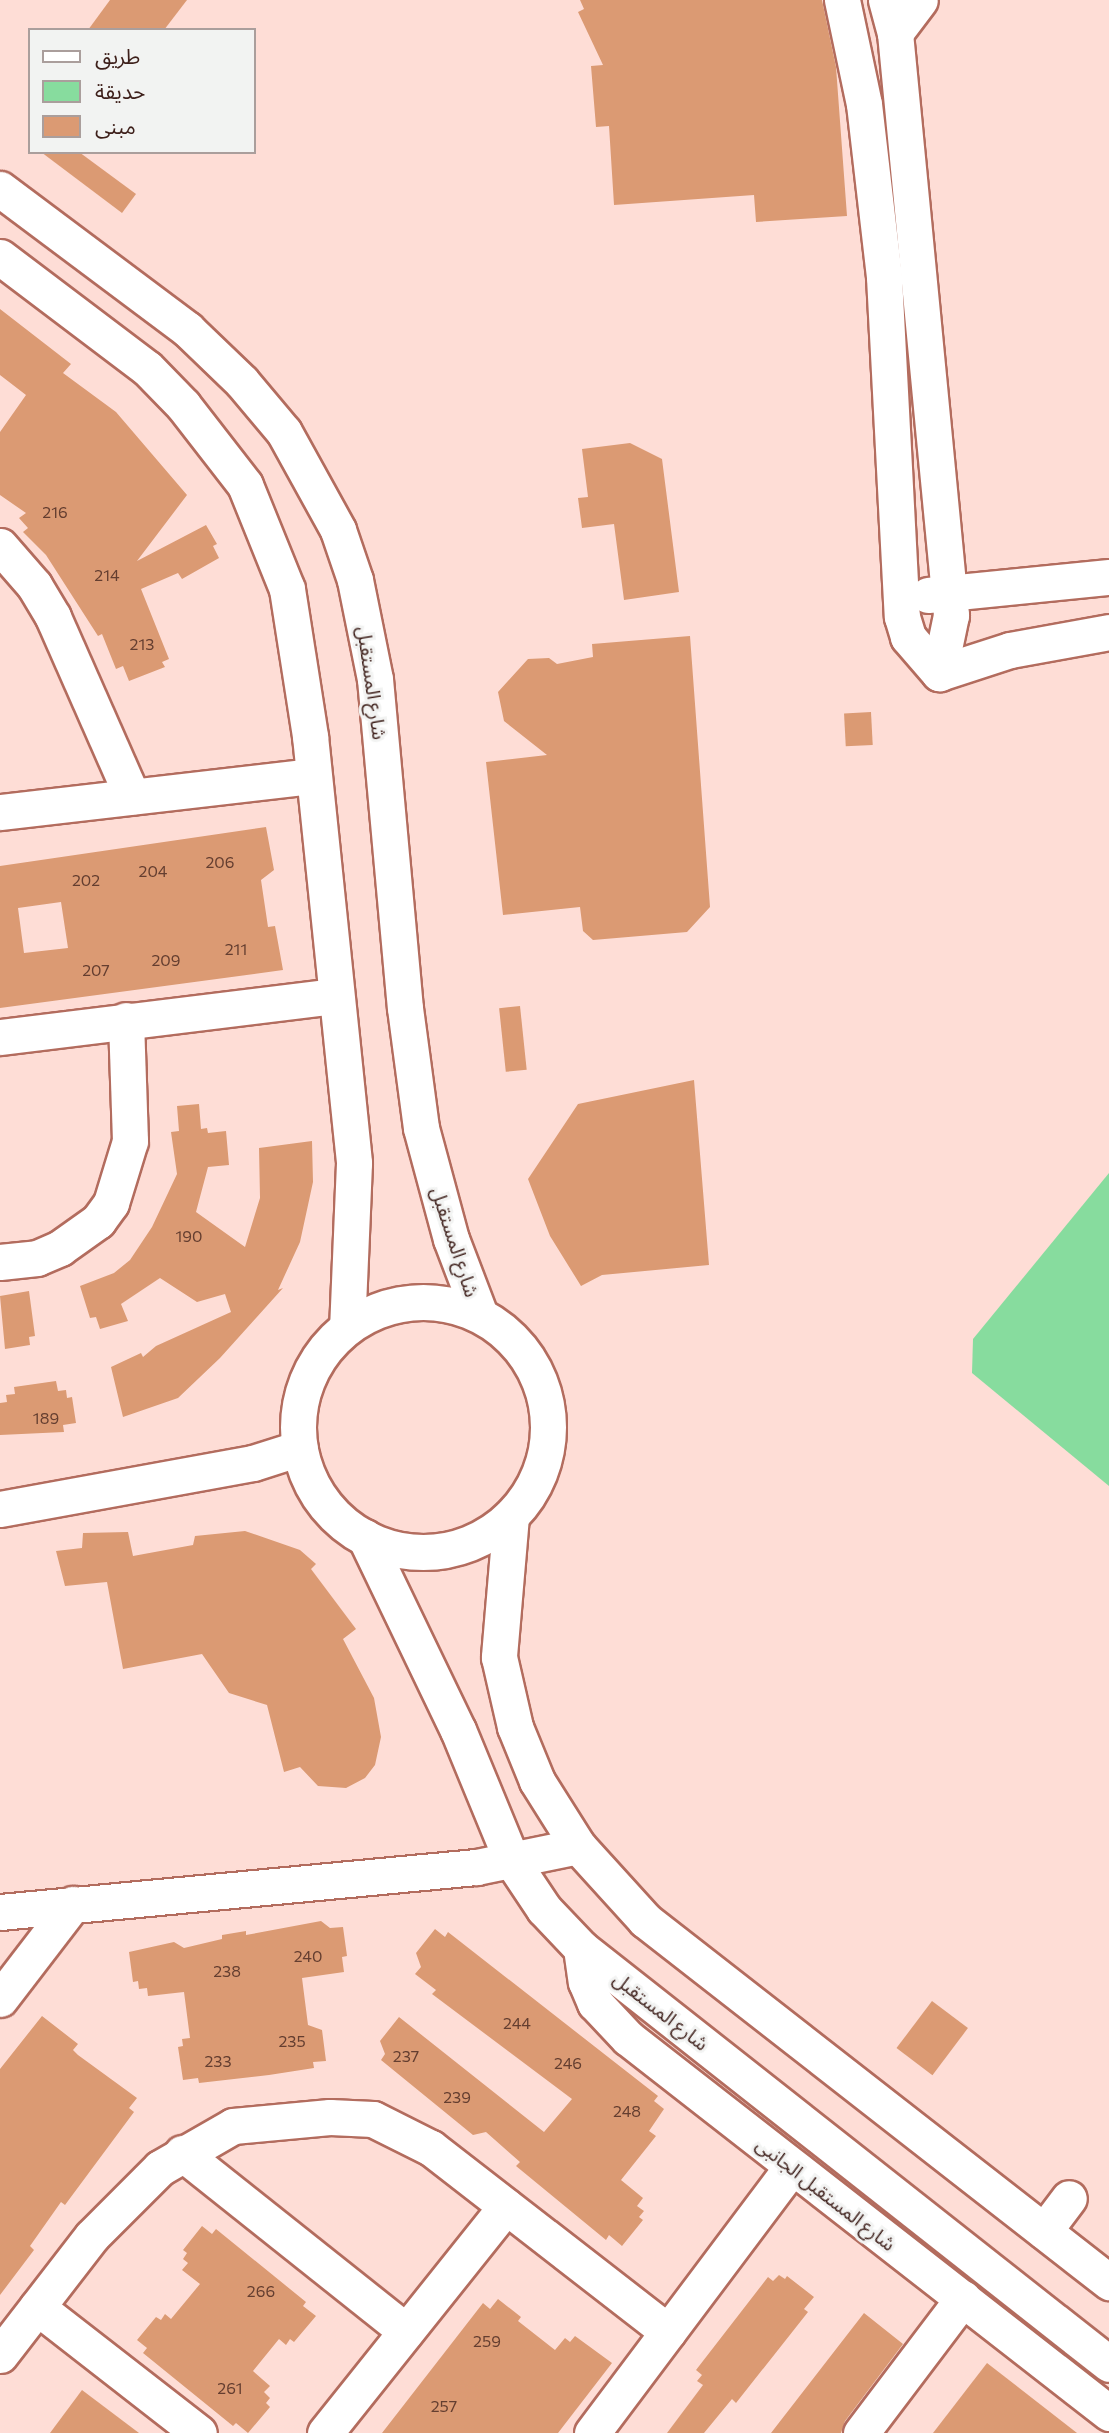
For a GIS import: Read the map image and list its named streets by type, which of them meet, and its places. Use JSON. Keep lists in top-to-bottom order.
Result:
{
  "streets": {
    "street": ["شارع المستقبل", "شارع المستقبل الجانبى"]
  },
  "crossings": [
    ["شارع المستقبل", "شارع المستقبل الجانبى"]
  ],
  "house_numbers": [
    "216",
    "214",
    "213",
    "206",
    "204",
    "202",
    "211",
    "209",
    "207",
    "190",
    "189",
    "240",
    "238",
    "244",
    "235",
    "237",
    "233",
    "246",
    "239",
    "248",
    "266",
    "259",
    "261",
    "257"
  ],
  "legend": ["طريق", "حديقة", "مبنى"]
}
